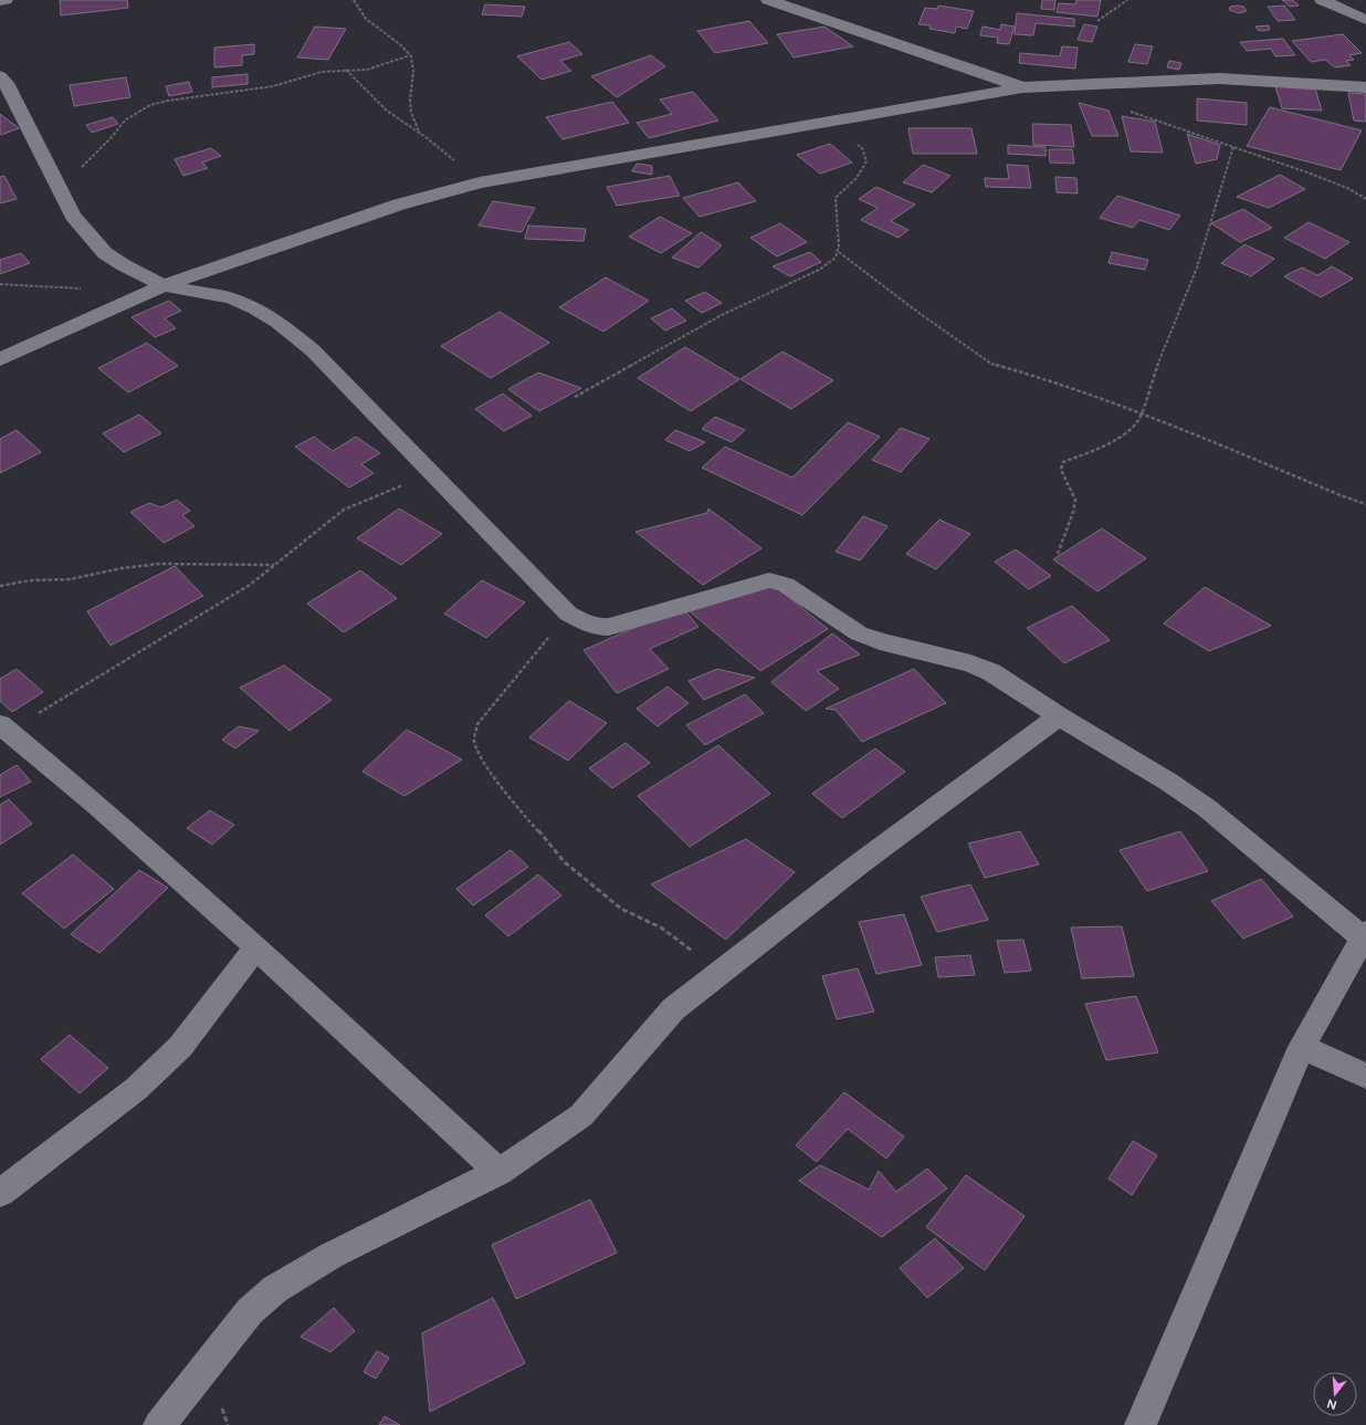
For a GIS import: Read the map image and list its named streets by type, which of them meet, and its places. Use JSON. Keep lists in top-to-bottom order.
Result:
{
  "north": "bottom"
}
